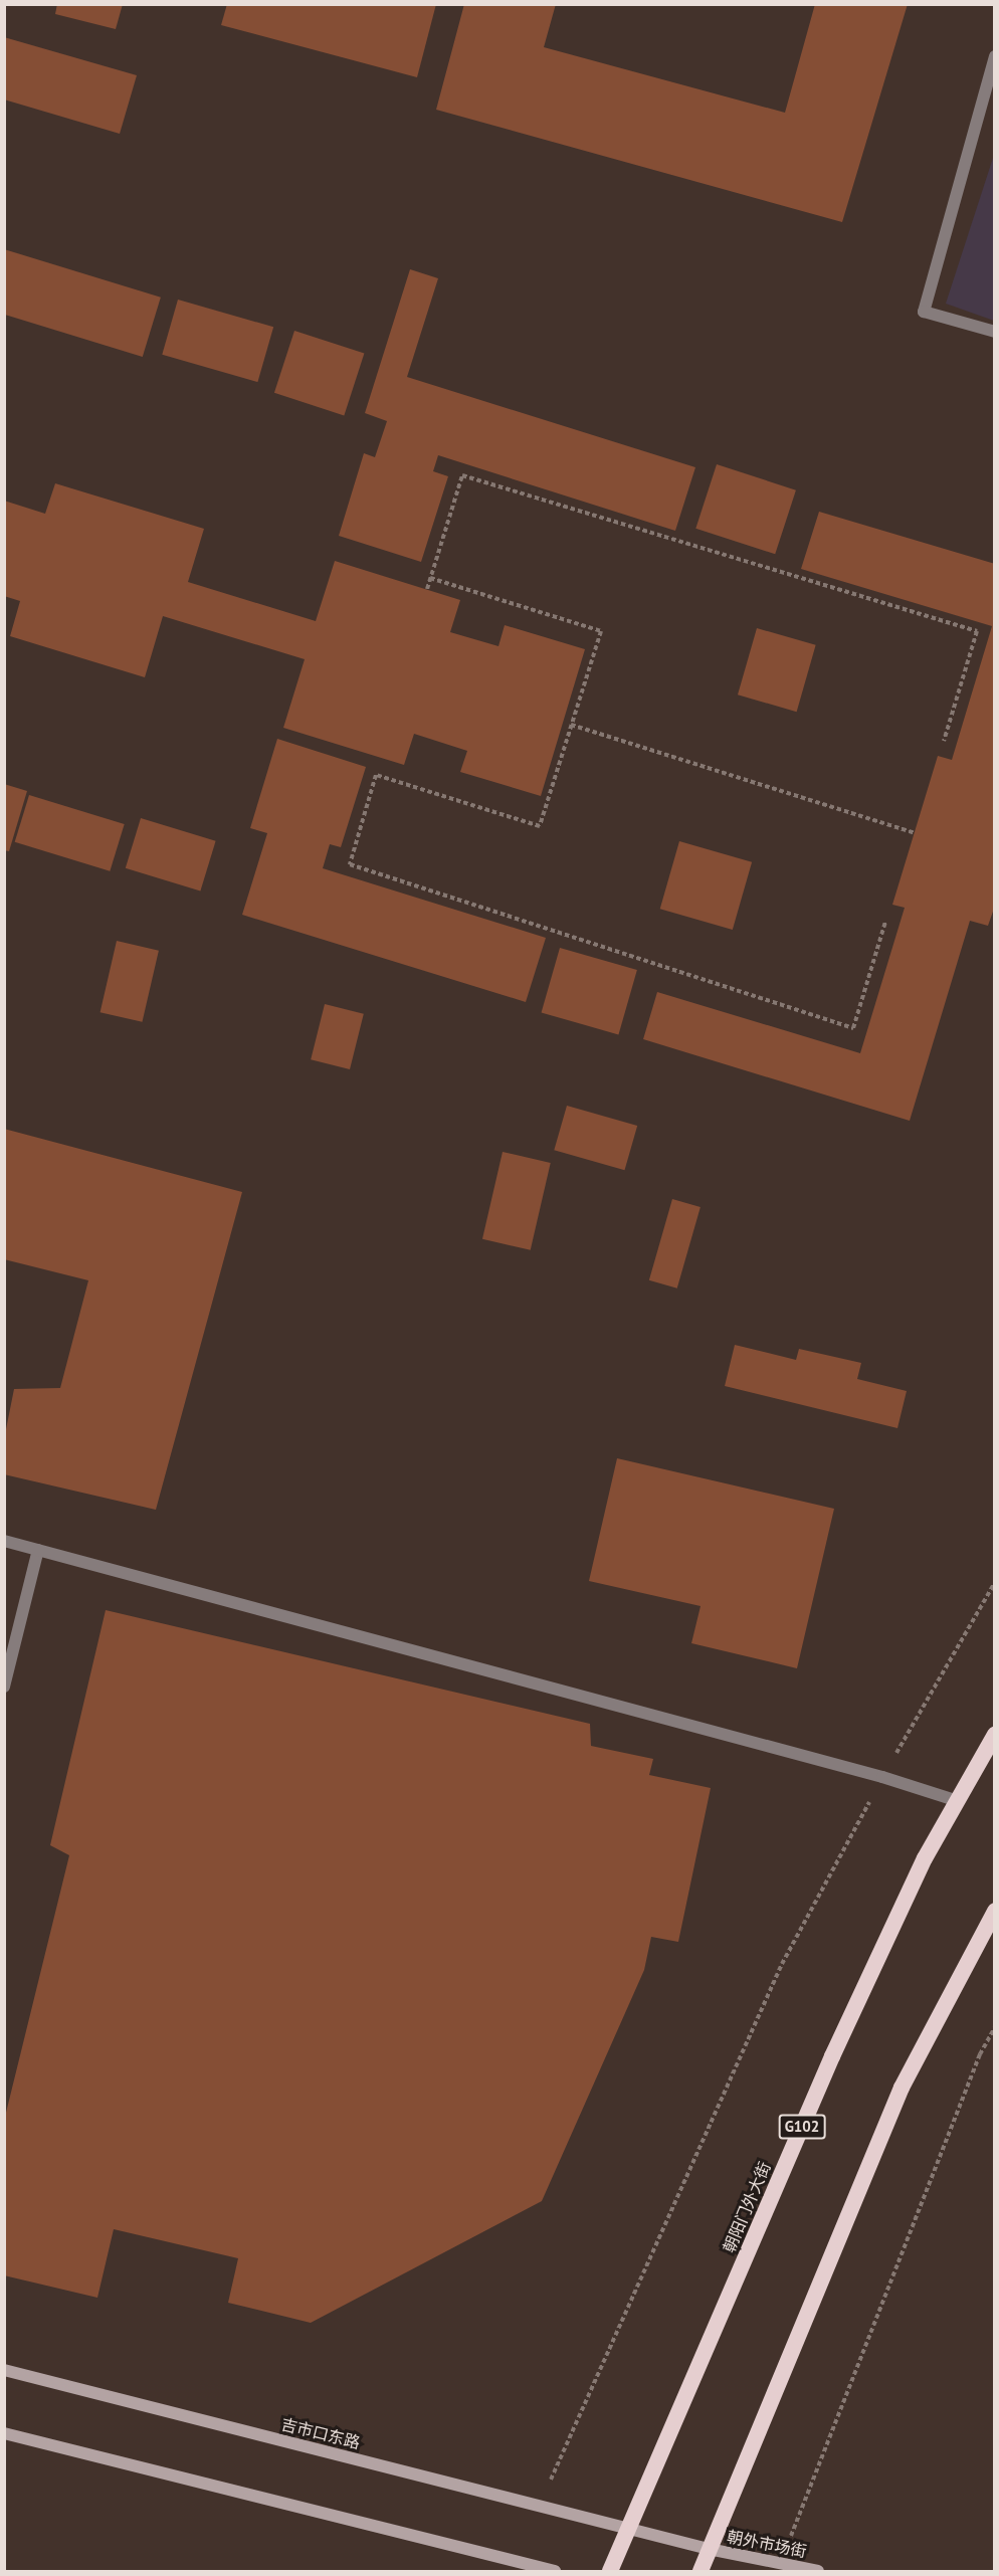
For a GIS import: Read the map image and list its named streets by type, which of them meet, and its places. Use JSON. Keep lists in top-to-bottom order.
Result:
{
  "streets": {
    "highway": ["G102", "朝阳门外大街"],
    "main road": ["吉市口东路", "朝外市场街"]
  },
  "crossings": [
    ["朝阳门外大街", "吉市口东路"],
    ["朝阳门外大街", "朝外市场街"],
    ["吉市口东路", "朝外市场街"]
  ]
}
